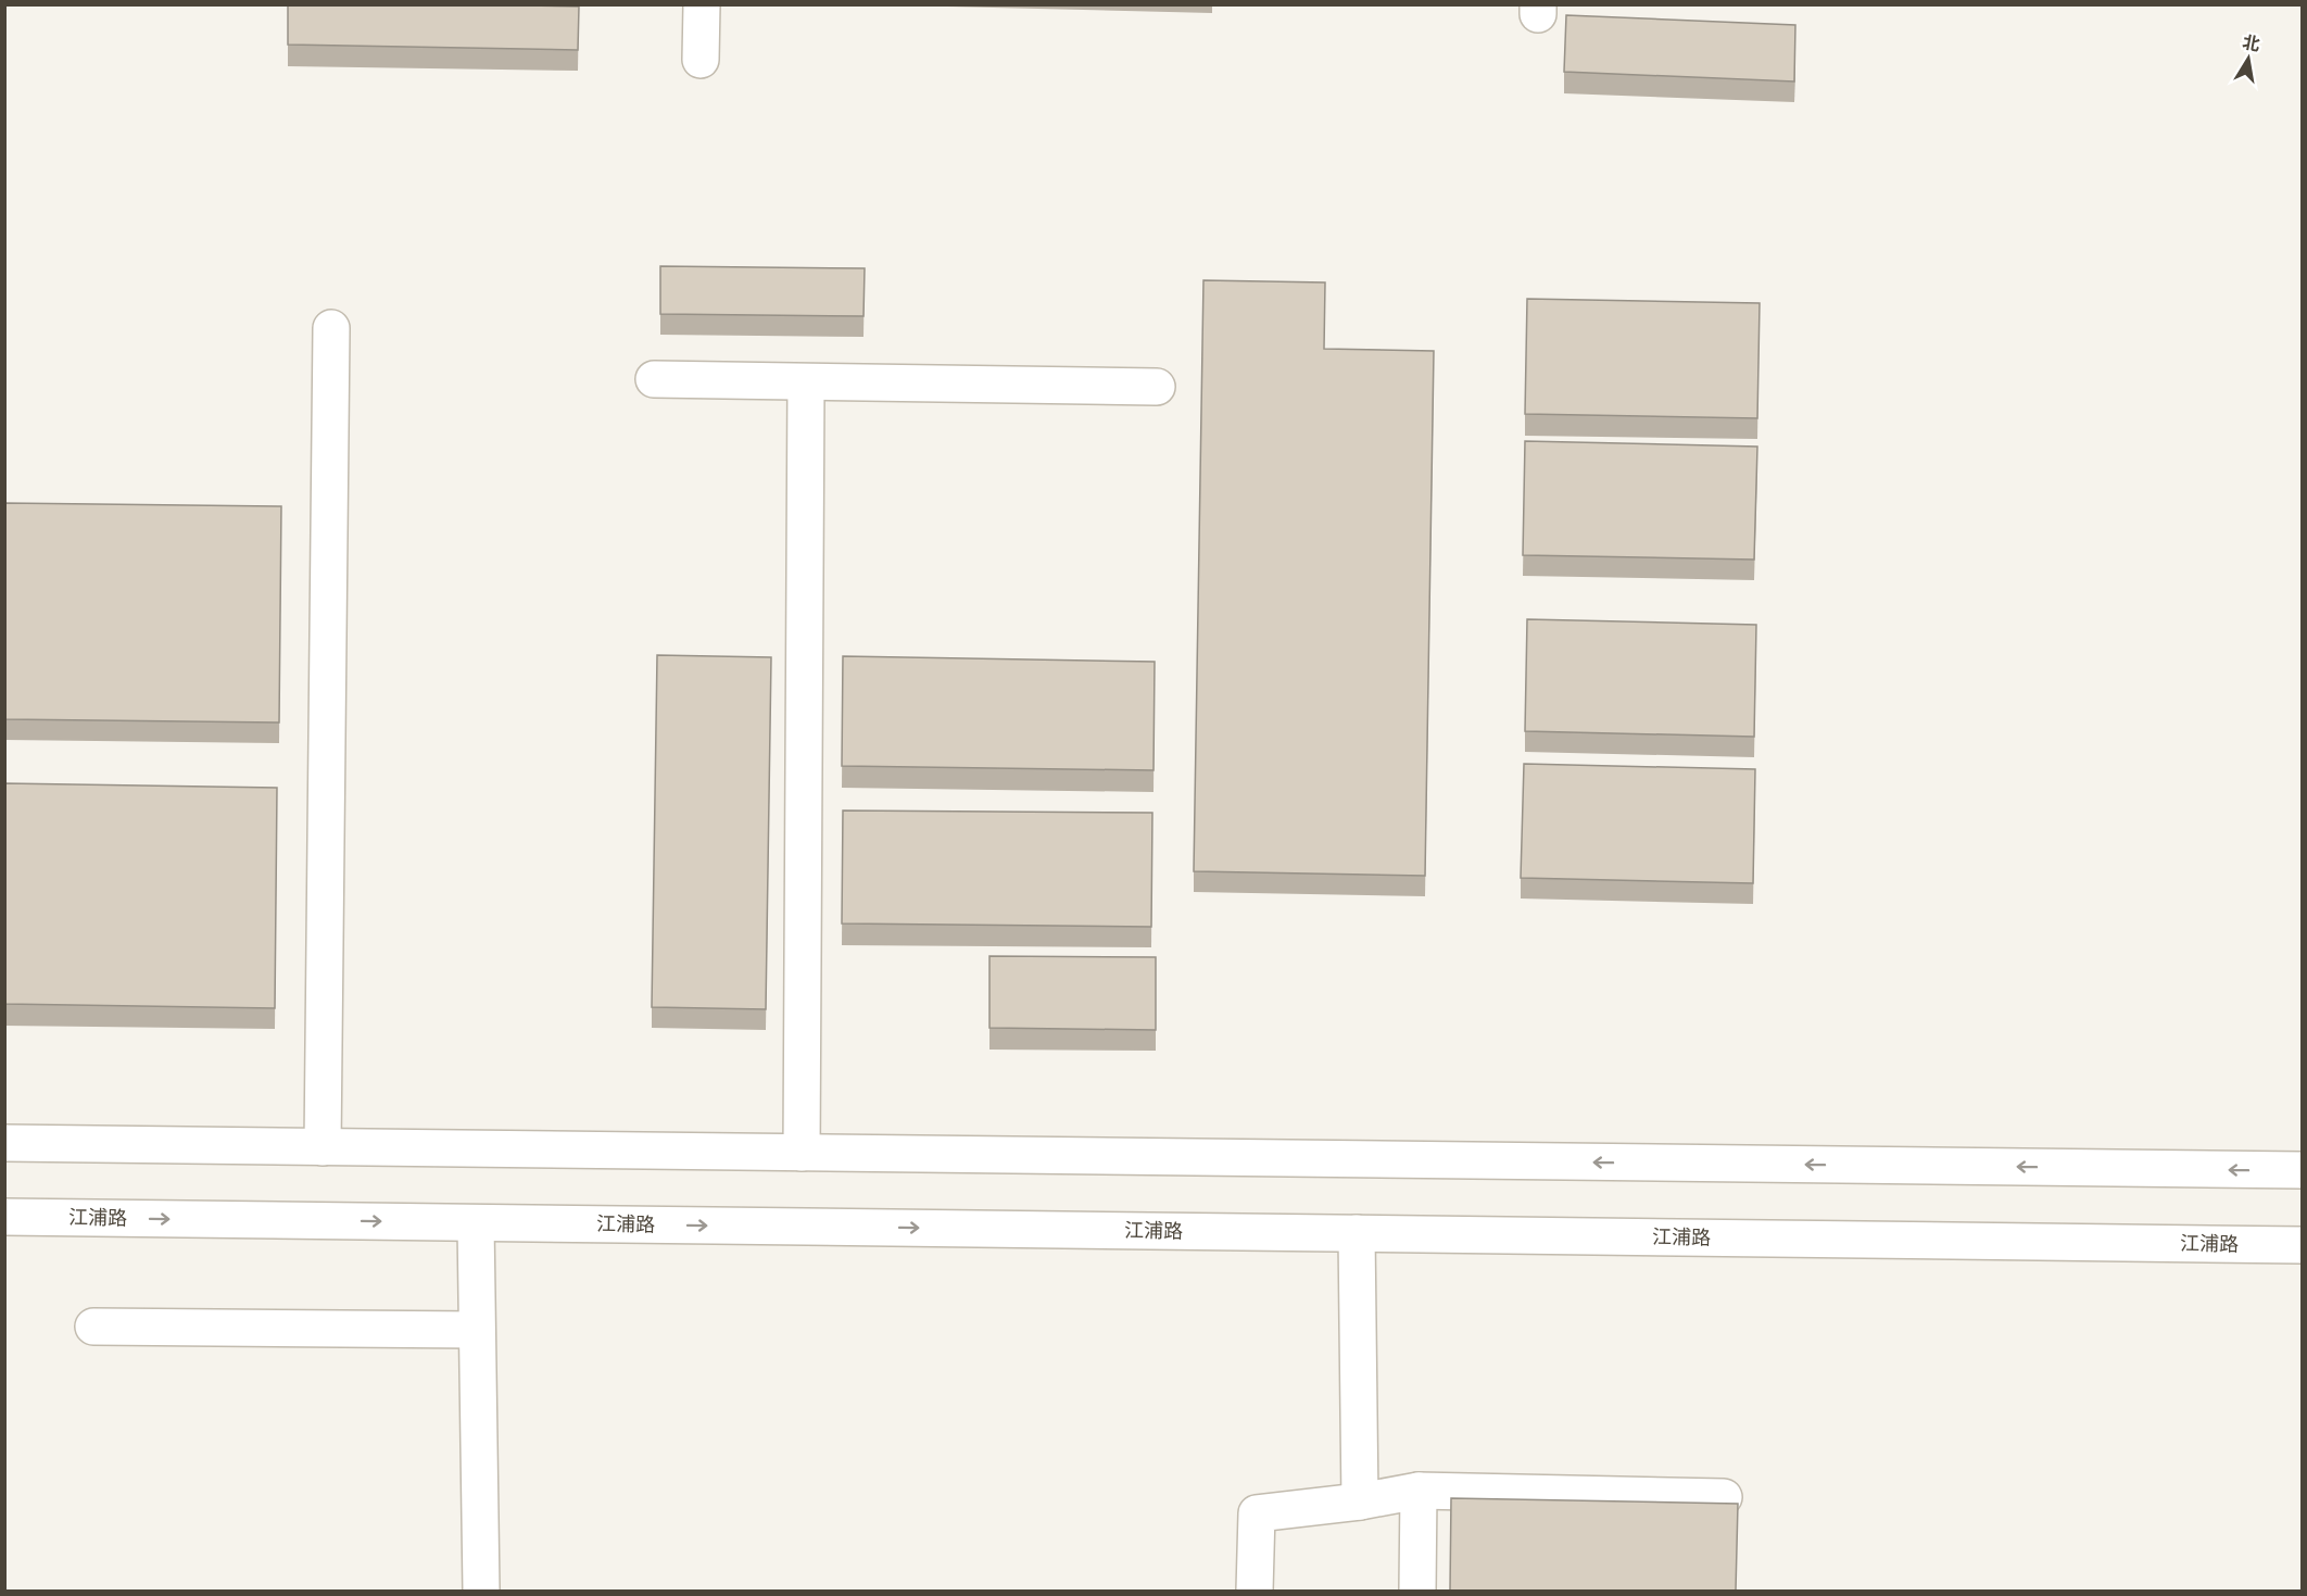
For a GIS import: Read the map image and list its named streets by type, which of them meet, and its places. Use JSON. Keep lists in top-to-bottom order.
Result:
{
  "streets": {
    "street": ["江浦路"]
  },
  "north": "top"
}
